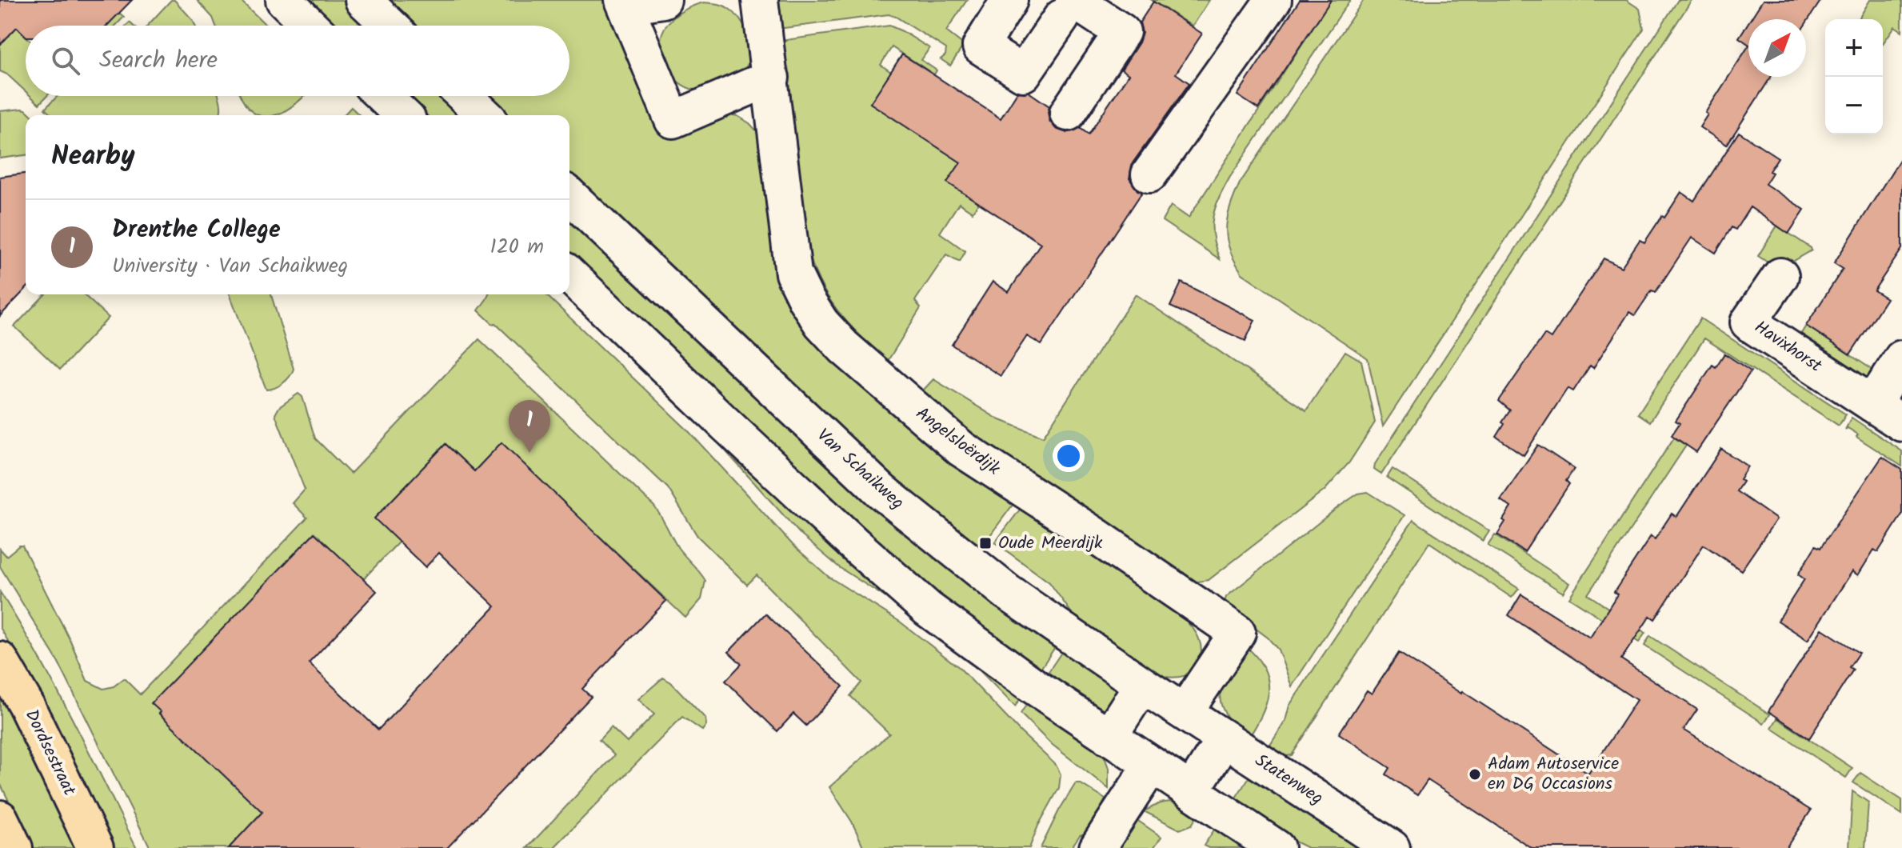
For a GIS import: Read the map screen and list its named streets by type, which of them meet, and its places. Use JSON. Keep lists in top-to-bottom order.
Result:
{
  "streets": {
    "main road": ["Dordsestraat"],
    "street": [
      "Havixhorst",
      "Angelsloërdijk",
      "Van Schaikweg",
      "Statenweg"
    ]
  },
  "crossings": [
    ["Angelsloërdijk", "Van Schaikweg"],
    ["Angelsloërdijk", "Statenweg"],
    ["Van Schaikweg", "Statenweg"]
  ],
  "places": {
    "transit": ["Oude Meerdijk"],
    "other": ["Adam Autoservice en DG Occasions"]
  },
  "north": "top right",
  "page": {
    "map_buttons": ["+", "−"],
    "search": "Search here",
    "heading": "Nearby",
    "list": [
      {
        "mark": "1",
        "name": "Drenthe College",
        "note": "University · Van Schaikweg",
        "value": "120 m"
      }
    ],
    "pins": "1"
  }
}
